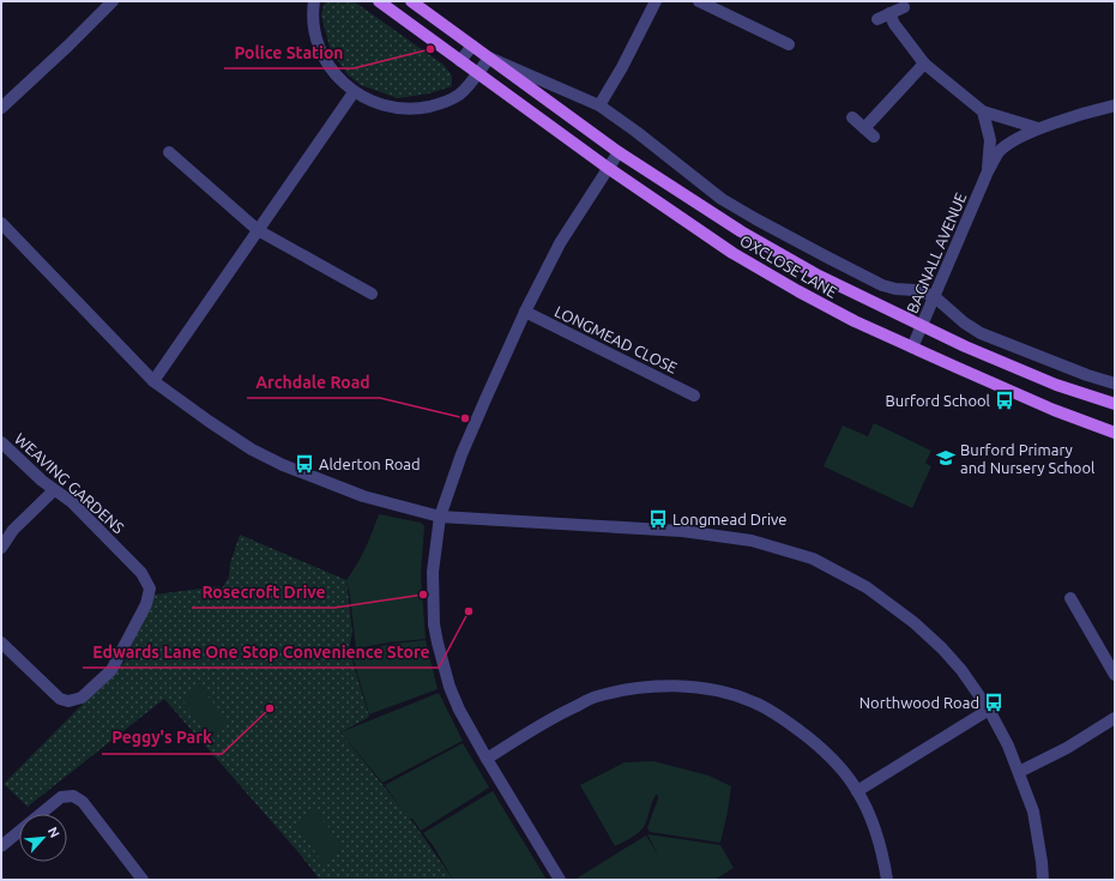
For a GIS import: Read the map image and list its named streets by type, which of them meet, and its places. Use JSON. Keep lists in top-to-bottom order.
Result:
{
  "streets": {
    "main road": ["OXCLOSE LANE"],
    "street": ["BAGNALL AVENUE", "LONGMEAD CLOSE", "WEAVING GARDENS"]
  },
  "crossings": [
    ["BAGNALL AVENUE", "OXCLOSE LANE"]
  ],
  "places": {
    "other": [
      "Police Station",
      "Archdale Road",
      "Rosecroft Drive",
      "Edwards Lane One Stop Convenience Store",
      "Peggy's Park"
    ],
    "bus stop": [
      "Burford School",
      "Alderton Road",
      "Longmead Drive",
      "Northwood Road"
    ],
    "school or university": ["Burford Primary and Nursery School"]
  },
  "north": "top right"
}
